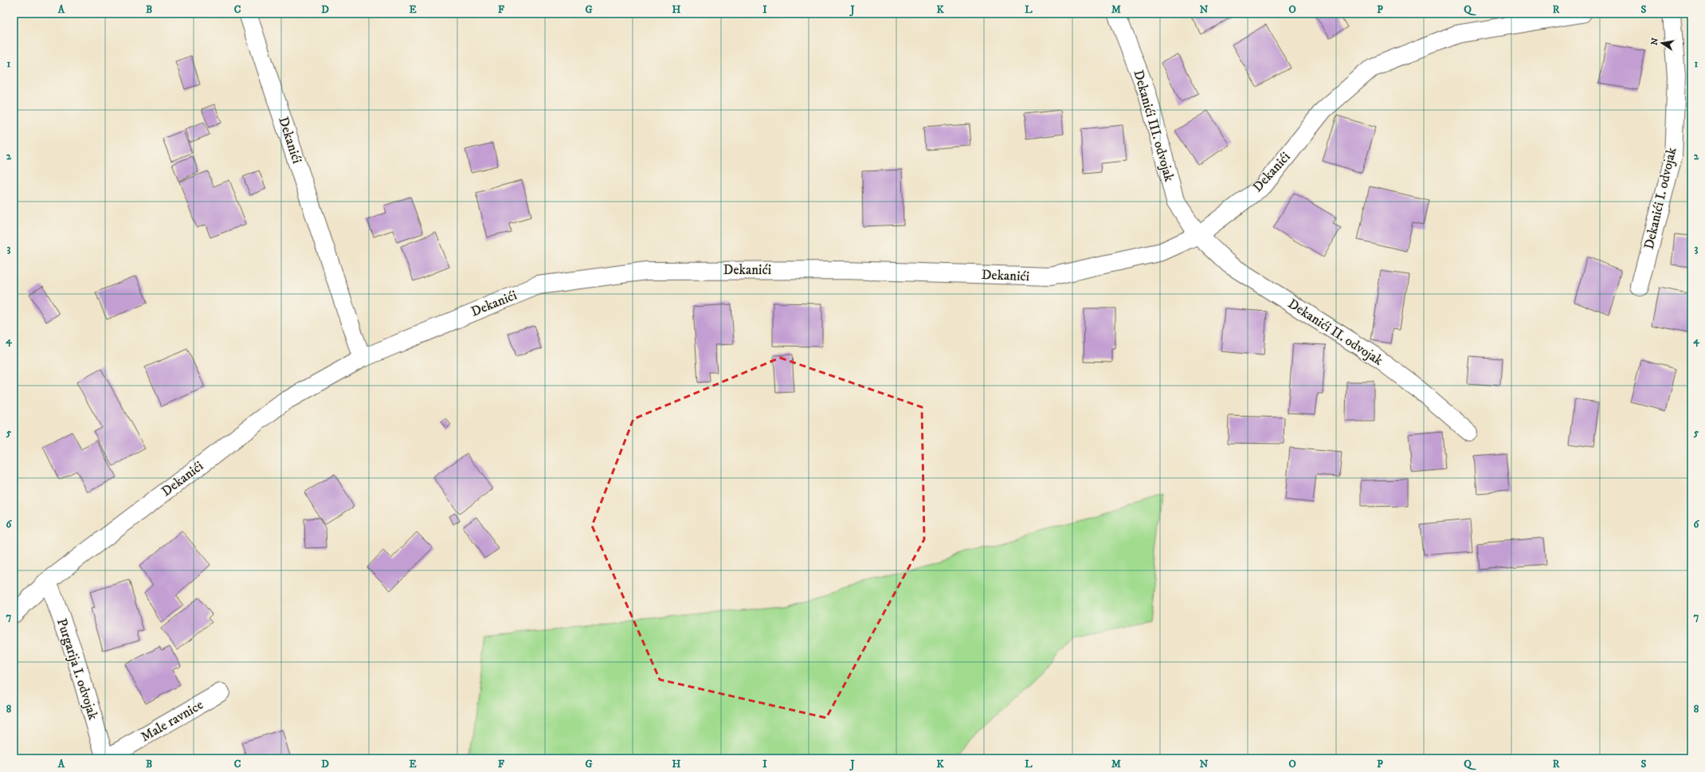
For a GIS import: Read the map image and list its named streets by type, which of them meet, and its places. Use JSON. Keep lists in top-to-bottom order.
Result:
{
  "streets": {
    "street": [
      "Dekanići III. odvojak",
      "Dekanići",
      "Dekanići I. odvojak",
      "Dekanići II. odvojak",
      "Purgarija I. odvojak",
      "Male ravnice"
    ]
  },
  "crossings": [
    ["Dekanići III. odvojak", "Dekanići"],
    ["Dekanići III. odvojak", "Dekanići II. odvojak"],
    ["Dekanići", "Dekanići II. odvojak"],
    ["Dekanići", "Purgarija I. odvojak"],
    ["Purgarija I. odvojak", "Male ravnice"]
  ],
  "north": "left",
  "grid": {
    "columns": [
      "A",
      "B",
      "C",
      "D",
      "E",
      "F",
      "G",
      "H",
      "I",
      "J",
      "K",
      "L",
      "M",
      "N",
      "O",
      "P",
      "Q",
      "R",
      "S"
    ],
    "rows": [
      "1",
      "2",
      "3",
      "4",
      "5",
      "6",
      "7",
      "8"
    ]
  }
}
